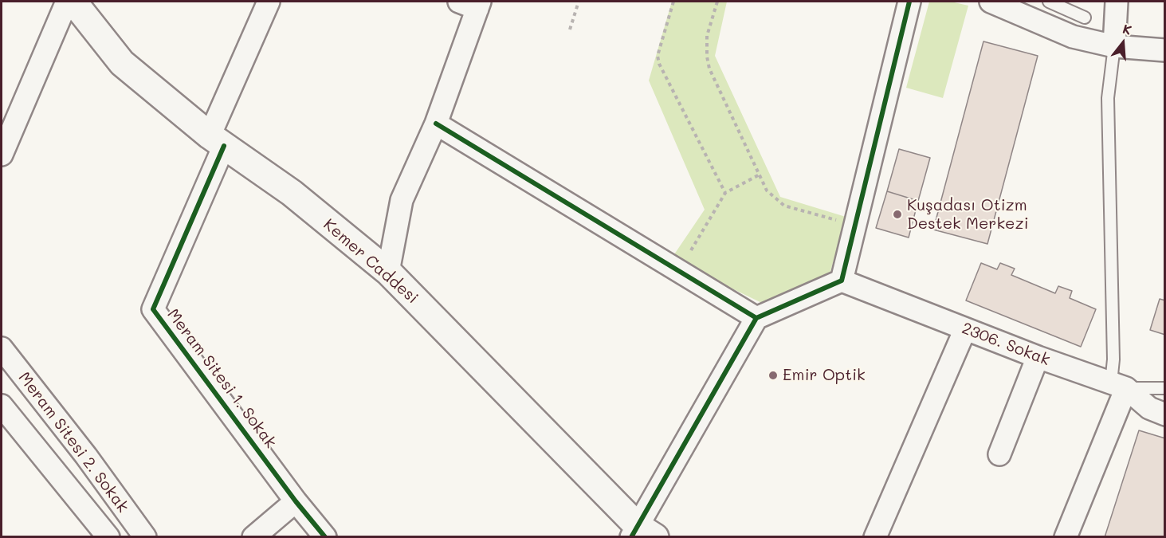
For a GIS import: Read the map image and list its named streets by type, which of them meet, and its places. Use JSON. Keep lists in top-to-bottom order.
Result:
{
  "streets": {
    "main road": ["Kemer Caddesi"],
    "street": ["2306. Sokak", "Meram Sitesi 1. Sokak", "Meram Sitesi 2. Sokak"]
  },
  "crossings": [
    ["Kemer Caddesi", "Meram Sitesi 1. Sokak"]
  ],
  "places": ["Kuşadası Otizm Destek Merkezi", "Emir Optik"],
  "north": "top"
}
